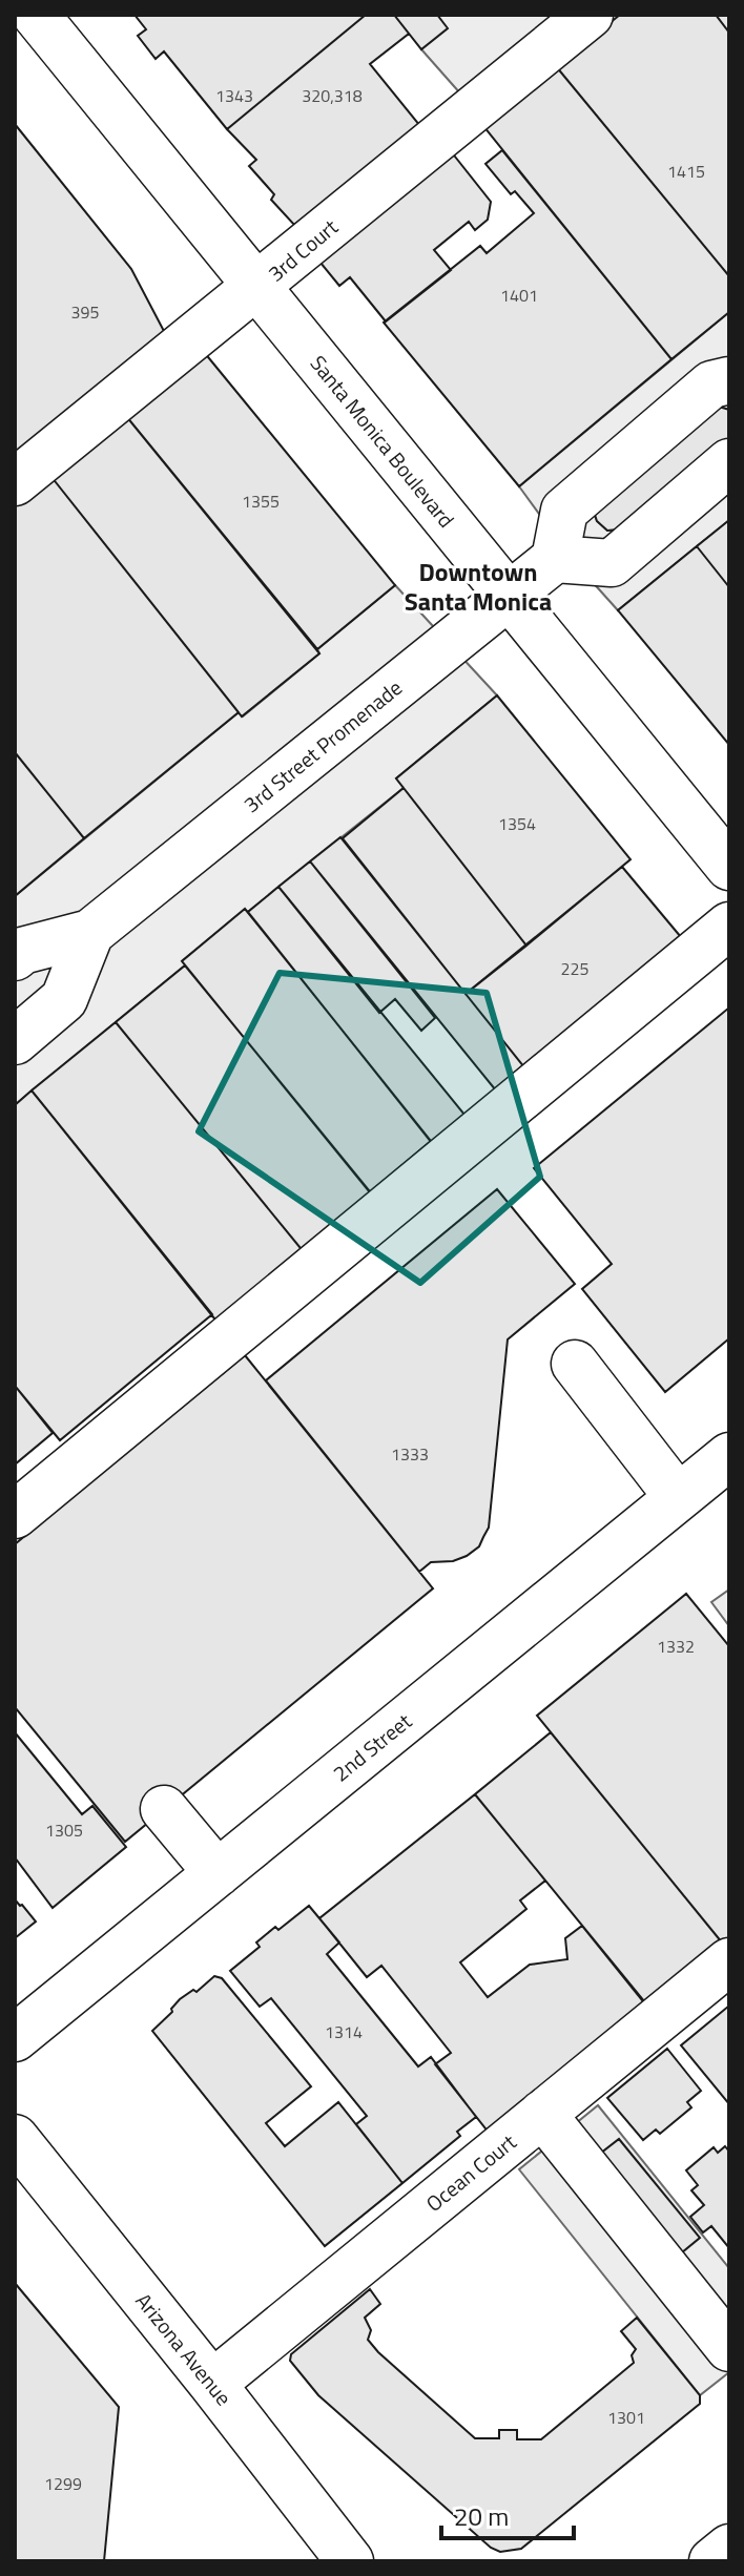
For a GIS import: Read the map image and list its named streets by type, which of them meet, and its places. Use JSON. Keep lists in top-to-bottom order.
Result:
{
  "streets": {
    "street": [
      "3rd Court",
      "Santa Monica Boulevard",
      "3rd Street Promenade",
      "2nd Street",
      "Ocean Court",
      "Arizona Avenue"
    ]
  },
  "crossings": [
    ["3rd Court", "Santa Monica Boulevard"],
    ["Santa Monica Boulevard", "3rd Street Promenade"],
    ["Ocean Court", "Arizona Avenue"]
  ],
  "districts": ["Downtown Santa Monica"],
  "house_numbers": [
    "1343",
    "320,318",
    "1415",
    "1401",
    "395",
    "1355",
    "1354",
    "225",
    "1333",
    "1332",
    "1305",
    "1314",
    "1301",
    "1299"
  ],
  "scale_bar": "20 m"
}
